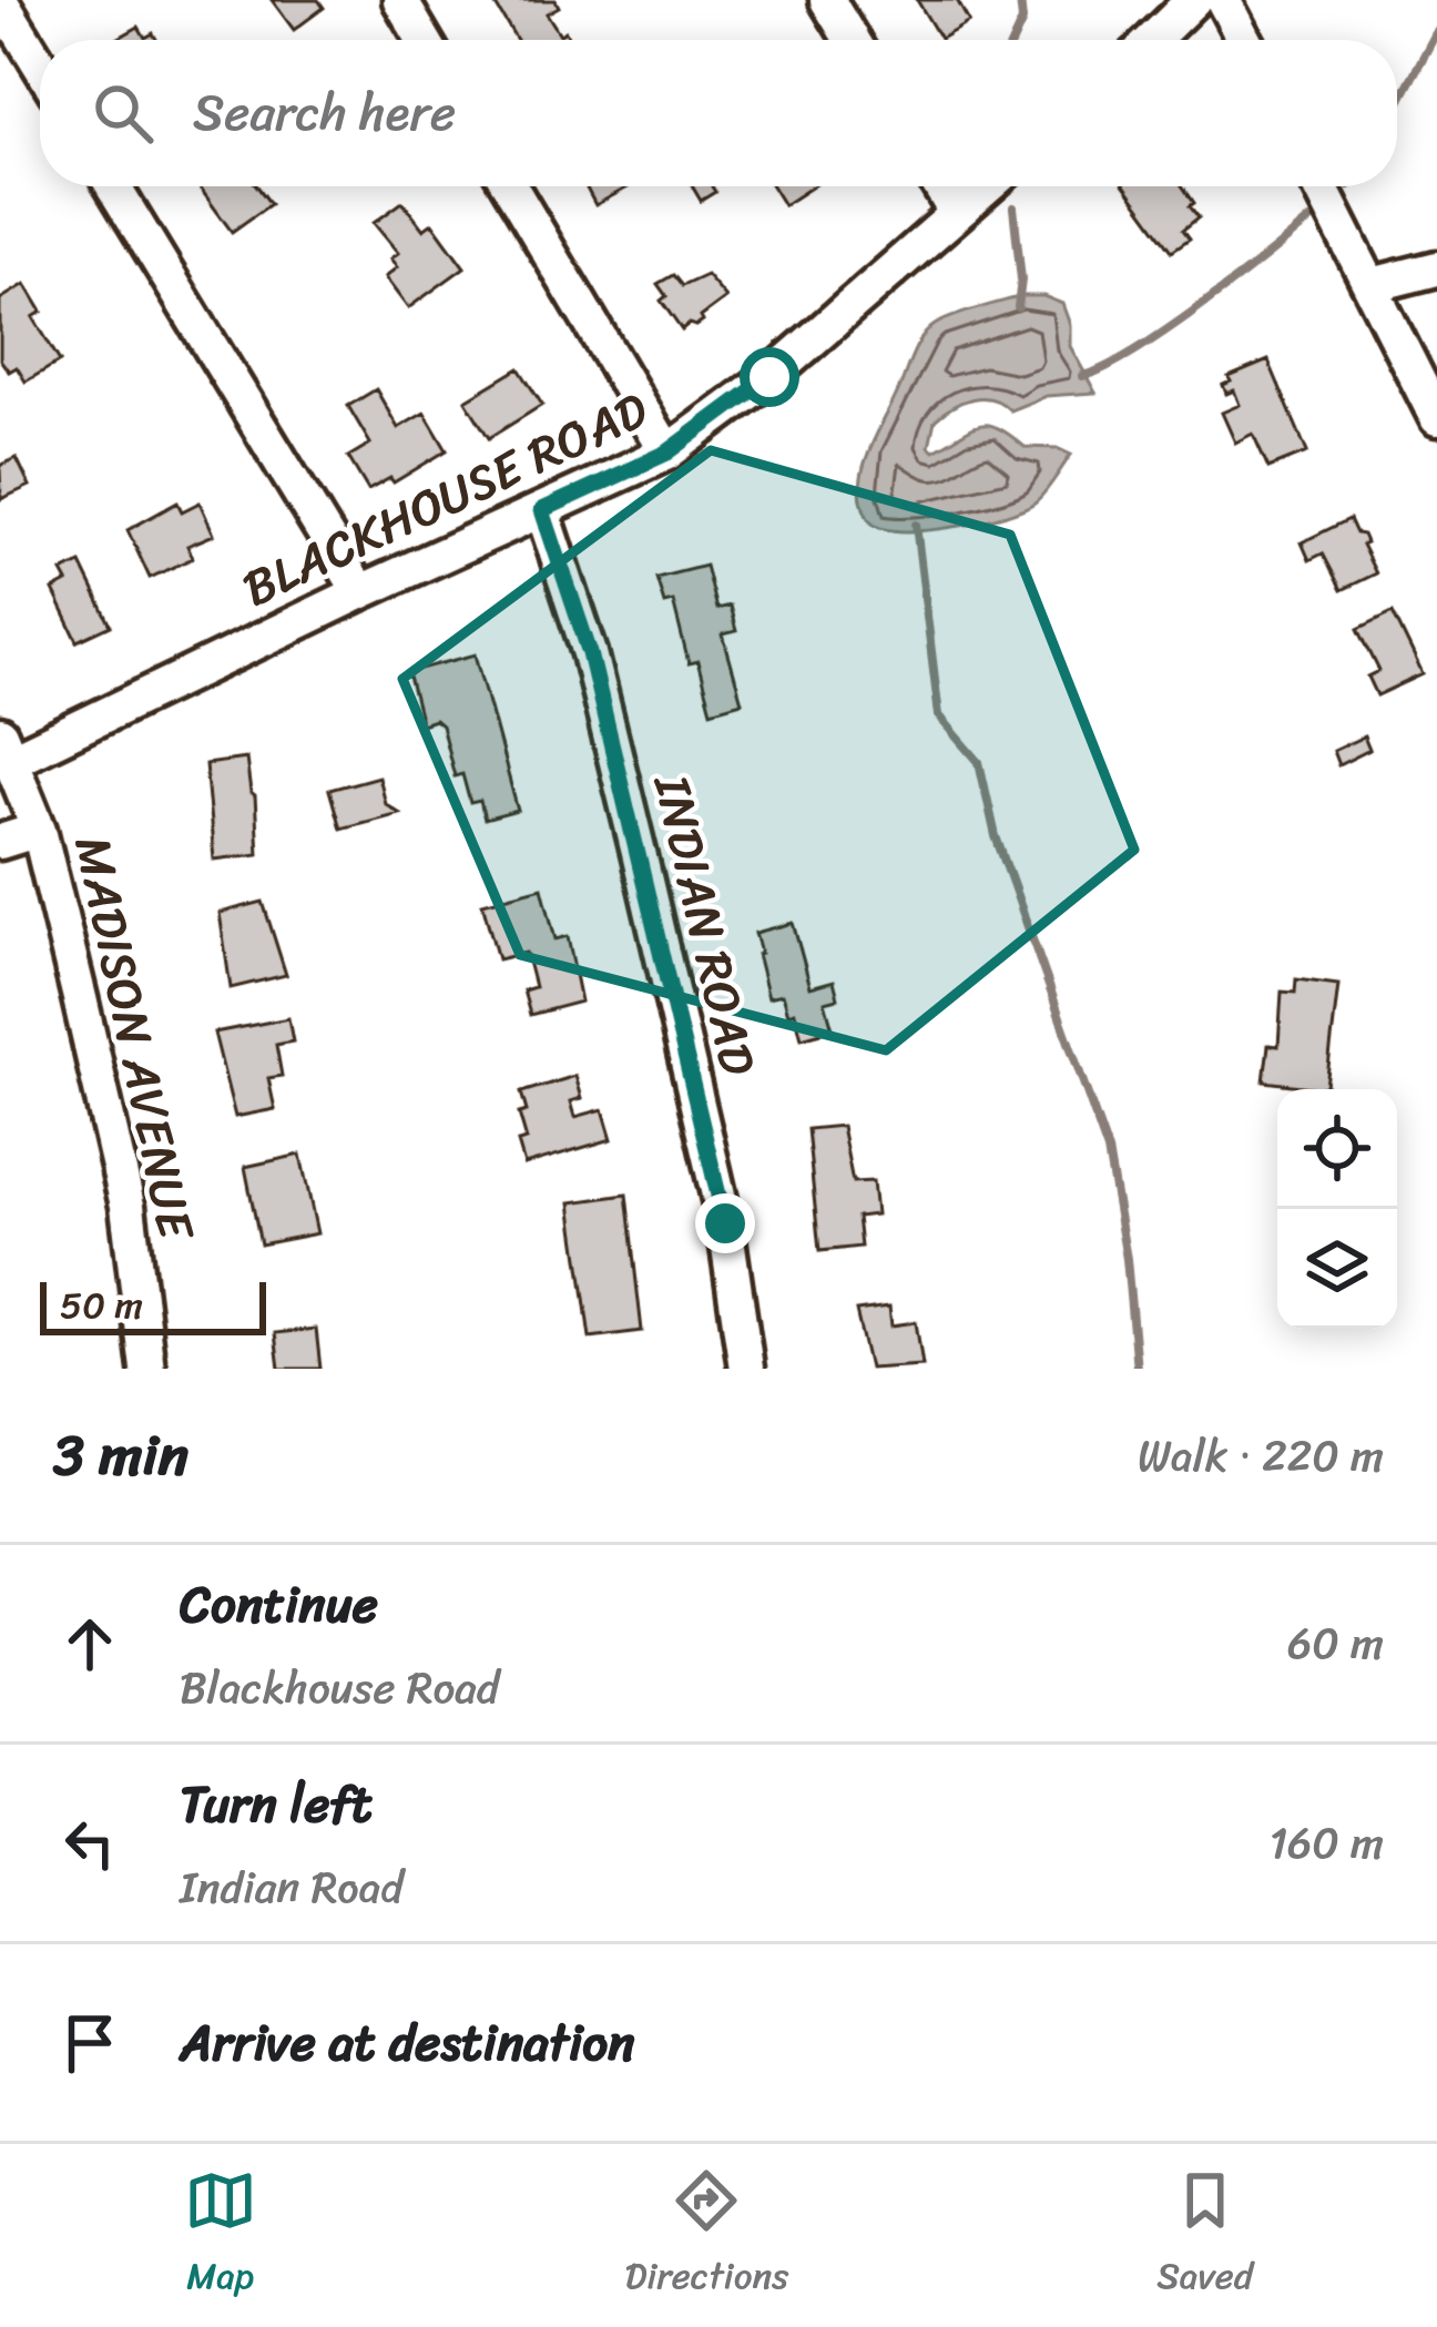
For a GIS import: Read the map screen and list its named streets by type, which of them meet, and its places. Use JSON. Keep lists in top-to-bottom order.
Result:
{
  "streets": {
    "street": ["BLACKHOUSE ROAD", "INDIAN ROAD", "MADISON AVENUE"]
  },
  "crossings": [
    ["BLACKHOUSE ROAD", "INDIAN ROAD"],
    ["BLACKHOUSE ROAD", "MADISON AVENUE"]
  ],
  "scale_bar": "50 m",
  "page": {
    "search": "Search here",
    "scale": "50 m",
    "heading": ["3 min", "Walk · 220 m"],
    "list": [
      ["Continue", "Blackhouse Road", "60 m"],
      ["Turn left", "Indian Road", "160 m"],
      "Arrive at destination"
    ],
    "nav": ["Map", "Directions", "Saved"]
  }
}
